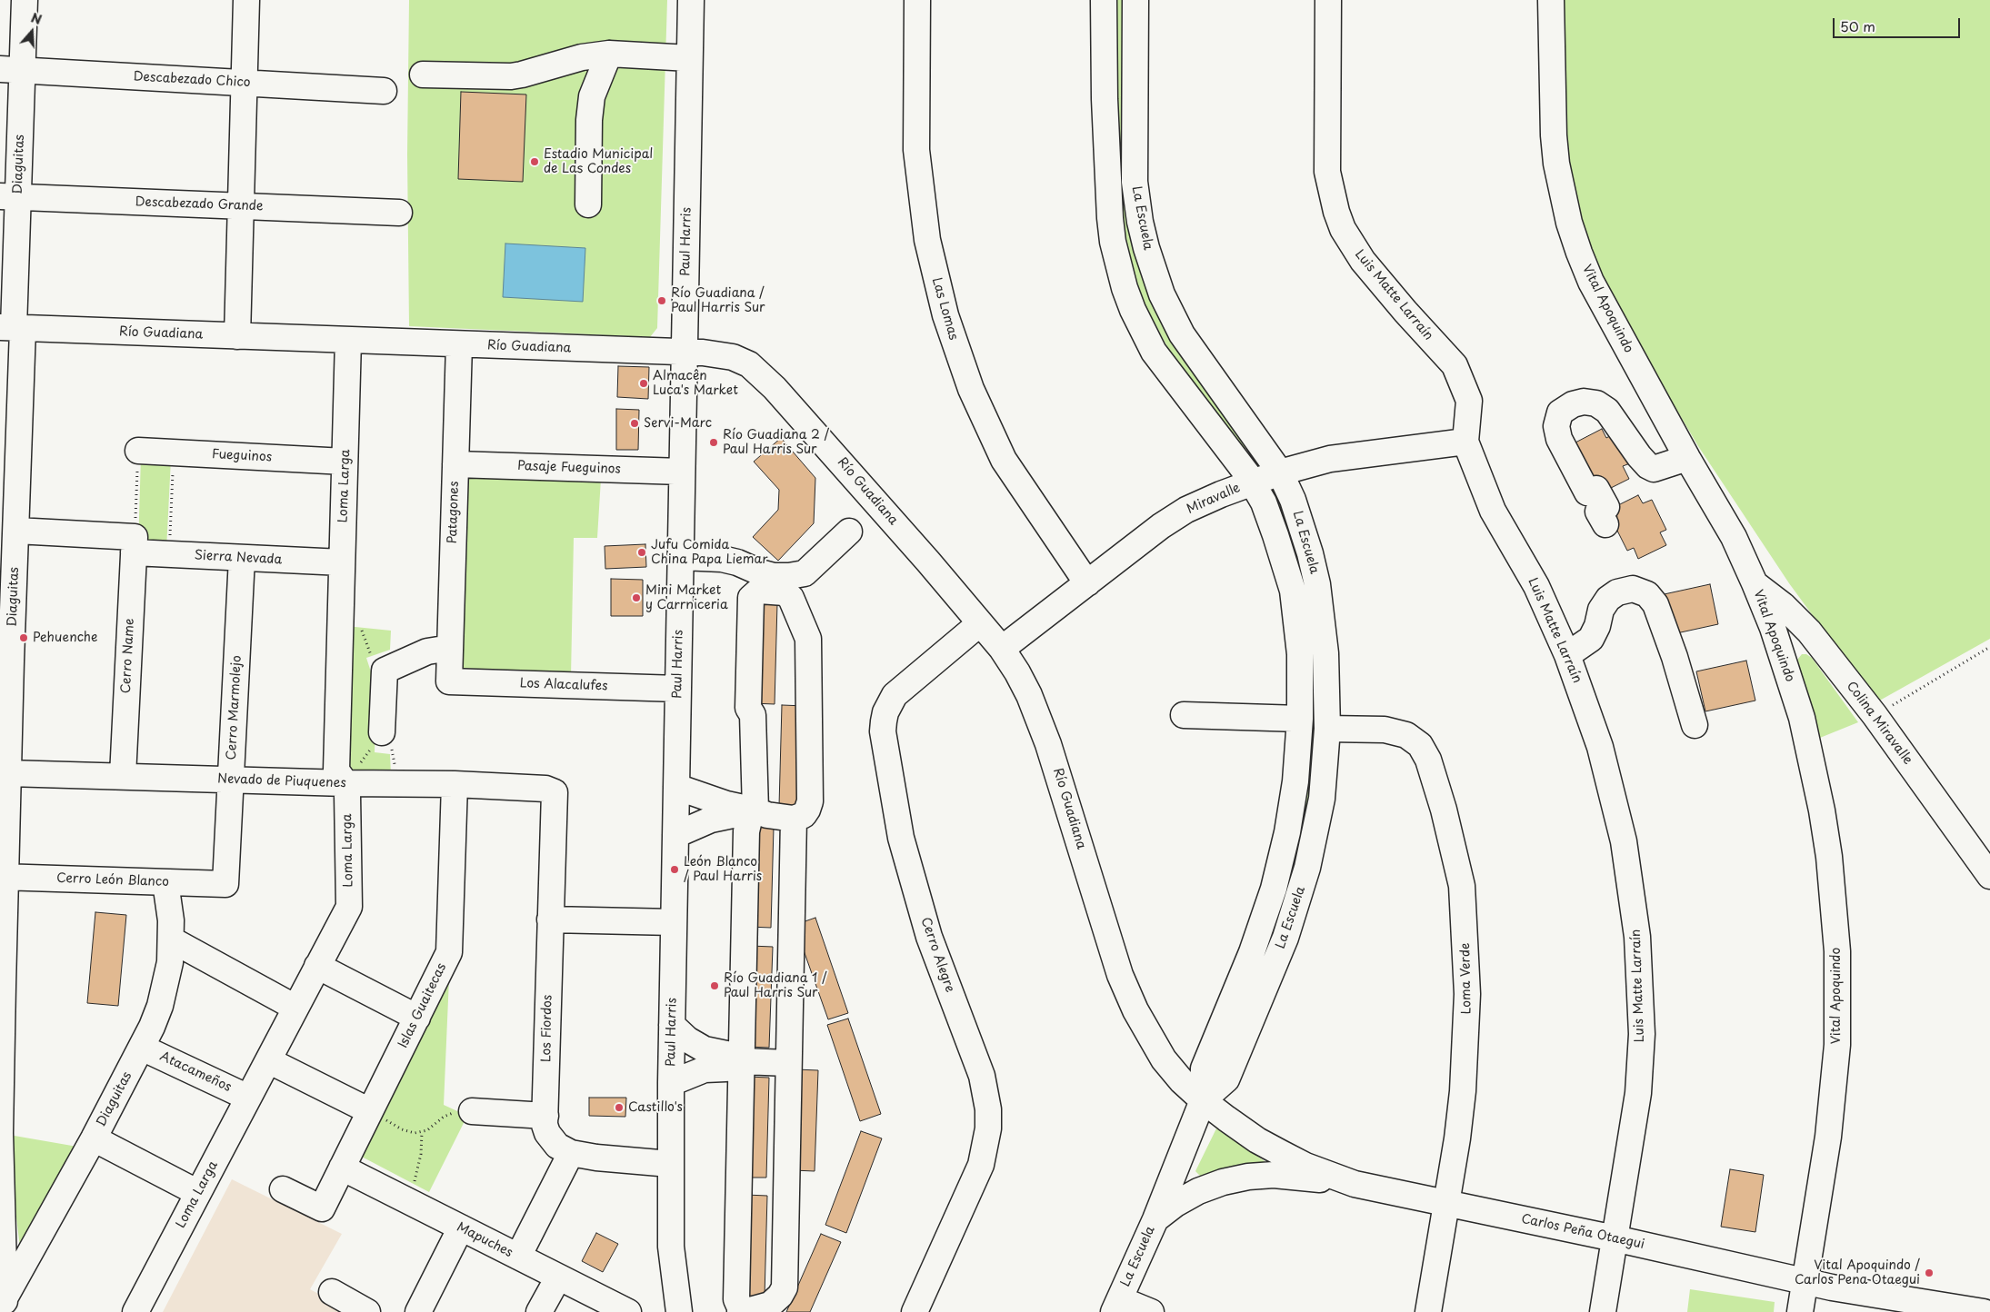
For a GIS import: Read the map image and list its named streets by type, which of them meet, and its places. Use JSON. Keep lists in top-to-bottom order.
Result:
{
  "streets": {
    "street": [
      "Descabezado Chico",
      "Diaguitas",
      "Descabezado Grande",
      "La Escuela",
      "Paul Harris",
      "Luis Matte Larraín",
      "Las Lomas",
      "Vital Apoquindo",
      "Río Guadiana",
      "Fueguinos",
      "Pasaje Fueguinos",
      "Loma Larga",
      "Miravalle",
      "Patagones",
      "Sierra Nevada",
      "Cerro Name",
      "Los Alacalufes",
      "Cerro Marmolejo",
      "Colina Miravalle",
      "Nevado de Piuquenes",
      "Cerro León Blanco",
      "Cerro Alegre",
      "Loma Verde",
      "Islas Guaitecas",
      "Los Fiordos",
      "Atacameños",
      "Carlos Peña Otaegui",
      "Mapuches"
    ]
  },
  "crossings": [
    ["Descabezado Chico", "Diaguitas"],
    ["Diaguitas", "Descabezado Grande"],
    ["Diaguitas", "Río Guadiana"],
    ["Diaguitas", "Sierra Nevada"],
    ["Diaguitas", "Nevado de Piuquenes"],
    ["Diaguitas", "Cerro León Blanco"],
    ["Diaguitas", "Atacameños"],
    ["La Escuela", "Río Guadiana"],
    ["La Escuela", "Miravalle"],
    ["La Escuela", "Loma Verde"],
    ["La Escuela", "Carlos Peña Otaegui"],
    ["Paul Harris", "Río Guadiana"],
    ["Paul Harris", "Pasaje Fueguinos"],
    ["Paul Harris", "Los Alacalufes"],
    ["Paul Harris", "Los Fiordos"],
    ["Luis Matte Larraín", "Miravalle"],
    ["Luis Matte Larraín", "Carlos Peña Otaegui"],
    ["Las Lomas", "Miravalle"],
    ["Vital Apoquindo", "Colina Miravalle"],
    ["Vital Apoquindo", "Carlos Peña Otaegui"],
    ["Río Guadiana", "Loma Larga"],
    ["Río Guadiana", "Miravalle"],
    ["Río Guadiana", "Patagones"],
    ["Río Guadiana", "Cerro Alegre"],
    ["Río Guadiana", "Carlos Peña Otaegui"],
    ["Fueguinos", "Loma Larga"],
    ["Pasaje Fueguinos", "Patagones"],
    ["Loma Larga", "Sierra Nevada"],
    ["Loma Larga", "Nevado de Piuquenes"],
    ["Loma Larga", "Atacameños"],
    ["Patagones", "Los Alacalufes"],
    ["Sierra Nevada", "Cerro Name"],
    ["Sierra Nevada", "Cerro Marmolejo"],
    ["Cerro Name", "Nevado de Piuquenes"],
    ["Cerro Marmolejo", "Nevado de Piuquenes"],
    ["Cerro Marmolejo", "Cerro León Blanco"],
    ["Nevado de Piuquenes", "Islas Guaitecas"],
    ["Nevado de Piuquenes", "Los Fiordos"],
    ["Loma Verde", "Carlos Peña Otaegui"],
    ["Islas Guaitecas", "Mapuches"]
  ],
  "places": [
    "Estadio Municipal de Las Condes",
    "Río Guadiana / Paul Harris Sur",
    "Almacên Luca's Market",
    "Servi-Marc",
    "Río Guadiana 2 / Paul Harris Sur",
    "Jufu Comida China Papa Liemar",
    "Mini Market y Carrniceria",
    "Pehuenche",
    "León Blanco / Paul Harris",
    "Río Guadiana 1 / Paul Harris Sur",
    "Castillo's",
    "Vital Apoquindo / Carlos Pena Otaegui"
  ],
  "scale_bar": "50 m",
  "north": "top"
}
